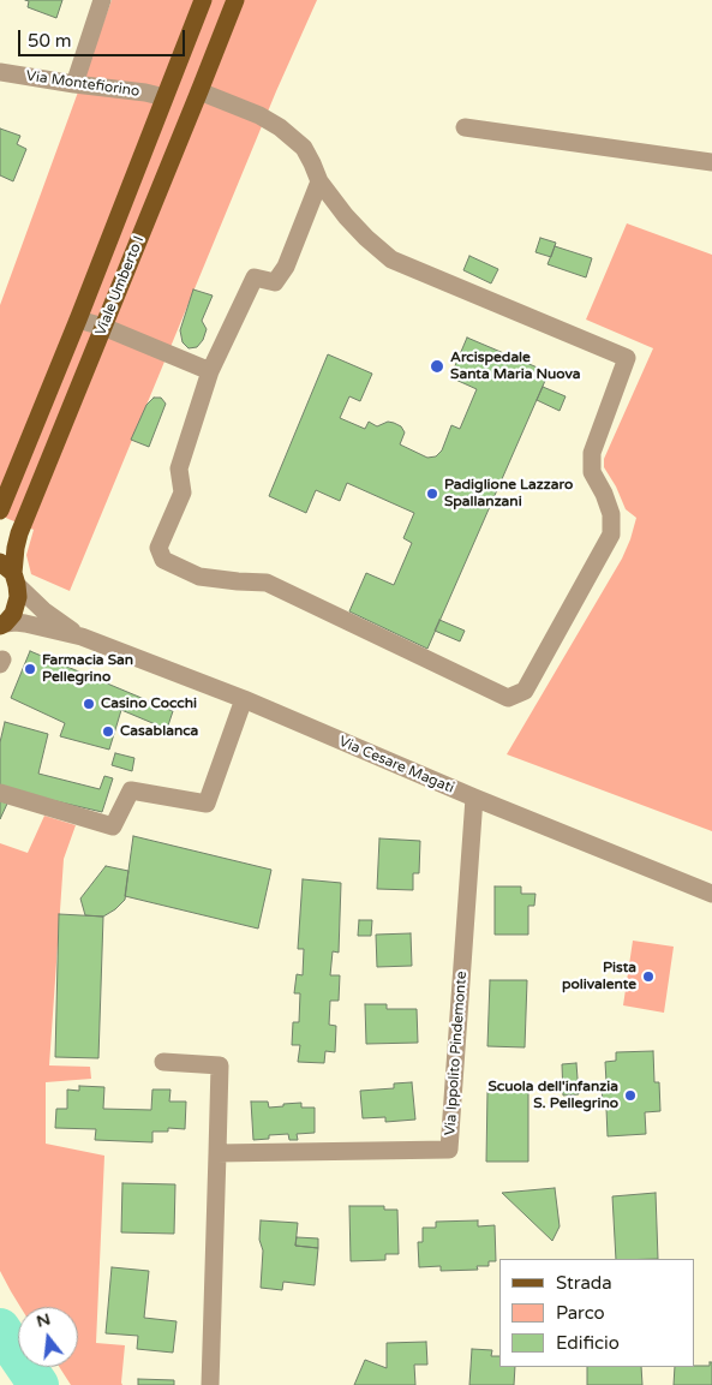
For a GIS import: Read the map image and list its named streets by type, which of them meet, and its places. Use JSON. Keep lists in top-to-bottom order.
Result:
{
  "streets": {
    "main road": ["Viale Umberto I"],
    "street": ["Via Montefiorino", "Via Cesare Magati", "Via Ippolito Pindemonte"]
  },
  "crossings": [
    ["Via Montefiorino", "Viale Umberto I"],
    ["Viale Umberto I", "Via Cesare Magati"],
    ["Via Cesare Magati", "Via Ippolito Pindemonte"]
  ],
  "places": [
    "Arcispedale Santa Maria Nuova",
    "Padiglione Lazzaro Spallanzani",
    "Farmacia San Pellegrino",
    "Casino Cocchi",
    "Casablanca",
    "Pista polivalente",
    "Scuola dell'infanzia S. Pellegrino"
  ],
  "legend": ["Strada", "Parco", "Edificio"],
  "scale_bar": "50 m",
  "north": "top"
}
